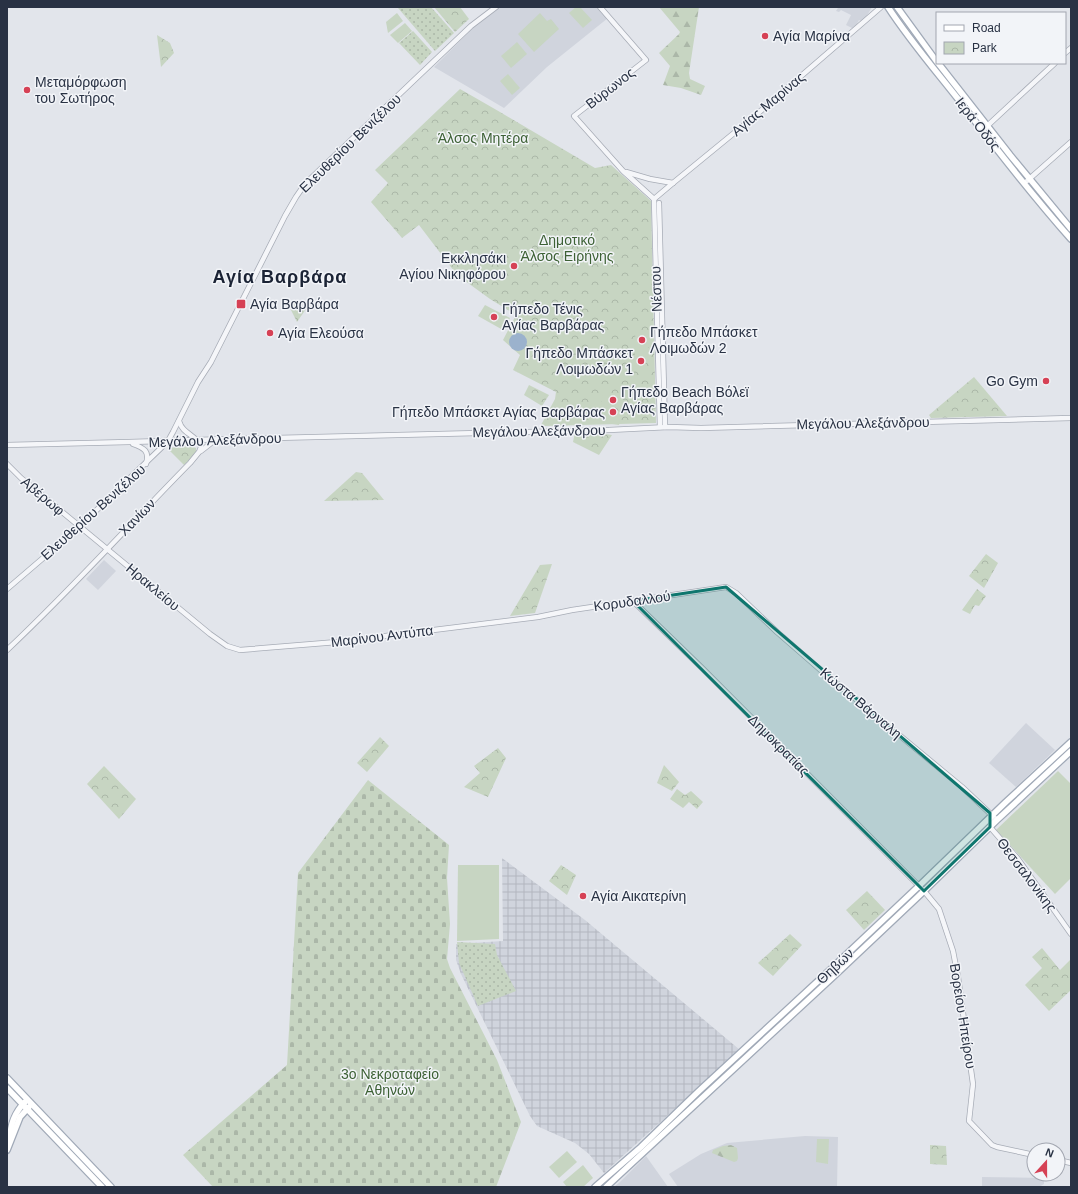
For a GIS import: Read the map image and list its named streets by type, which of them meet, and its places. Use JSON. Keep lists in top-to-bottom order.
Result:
{
  "streets": {
    "main road": ["Ιερά Οδός", "Θηβών"],
    "street": [
      "Βύρωνος",
      "Αγίας Μαρίνας",
      "Ελευθερίου Βενιζέλου",
      "Νέστου",
      "Μεγάλου Αλεξάνδρου",
      "Αβέρωφ",
      "Χανίων",
      "Ηρακλείου",
      "Κορυδαλλού",
      "Μαρίνου Αντύπα",
      "Κώστα Βάρναλη",
      "Δημοκρατίας",
      "Θεσσαλονίκης",
      "Βορείου Ηπείρου"
    ]
  },
  "crossings": [
    ["Αγίας Μαρίνας", "Νέστου"],
    ["Ελευθερίου Βενιζέλου", "Μεγάλου Αλεξάνδρου"],
    ["Ελευθερίου Βενιζέλου", "Αβέρωφ"],
    ["Ελευθερίου Βενιζέλου", "Ηρακλείου"],
    ["Νέστου", "Μεγάλου Αλεξάνδρου"],
    ["Μεγάλου Αλεξάνδρου", "Χανίων"],
    ["Αβέρωφ", "Ηρακλείου"],
    ["Χανίων", "Ηρακλείου"],
    ["Ηρακλείου", "Μαρίνου Αντύπα"],
    ["Κορυδαλλού", "Μαρίνου Αντύπα"],
    ["Κορυδαλλού", "Κώστα Βάρναλη"],
    ["Κορυδαλλού", "Δημοκρατίας"],
    ["Κώστα Βάρναλη", "Θεσσαλονίκης"],
    ["Κώστα Βάρναλη", "Θηβών"],
    ["Δημοκρατίας", "Θηβών"],
    ["Δημοκρατίας", "Βορείου Ηπείρου"],
    ["Θεσσαλονίκης", "Θηβών"],
    ["Θηβών", "Βορείου Ηπείρου"]
  ],
  "districts": ["Αγία Βαρβάρα"],
  "parks": ["Άλσος Μητέρα", "Δημοτικό Άλσος Ειρήνης", "3ο Νεκροταφείο Αθηνών"],
  "places": {
    "other": [
      "Αγία Μαρίνα",
      "Μεταμόρφωση του Σωτήρος",
      "Εκκλησάκι Αγίου Νικηφόρου",
      "Γήπεδο Τένις Αγίας Βαρβάρας",
      "Αγία Ελεούσα",
      "Γήπεδο Μπάσκετ Λοιμωδών 2",
      "Γήπεδο Μπάσκετ Λοιμωδών 1",
      "Go Gym",
      "Γήπεδο Beach Βόλεϊ Αγίας Βαρβάρας",
      "Γήπεδο Μπάσκετ Αγίας Βαρβάρας",
      "Αγία Αικατερίνη"
    ],
    "transit": ["Αγία Βαρβάρα"]
  },
  "legend": ["Road", "Park"],
  "north": "top"
}
